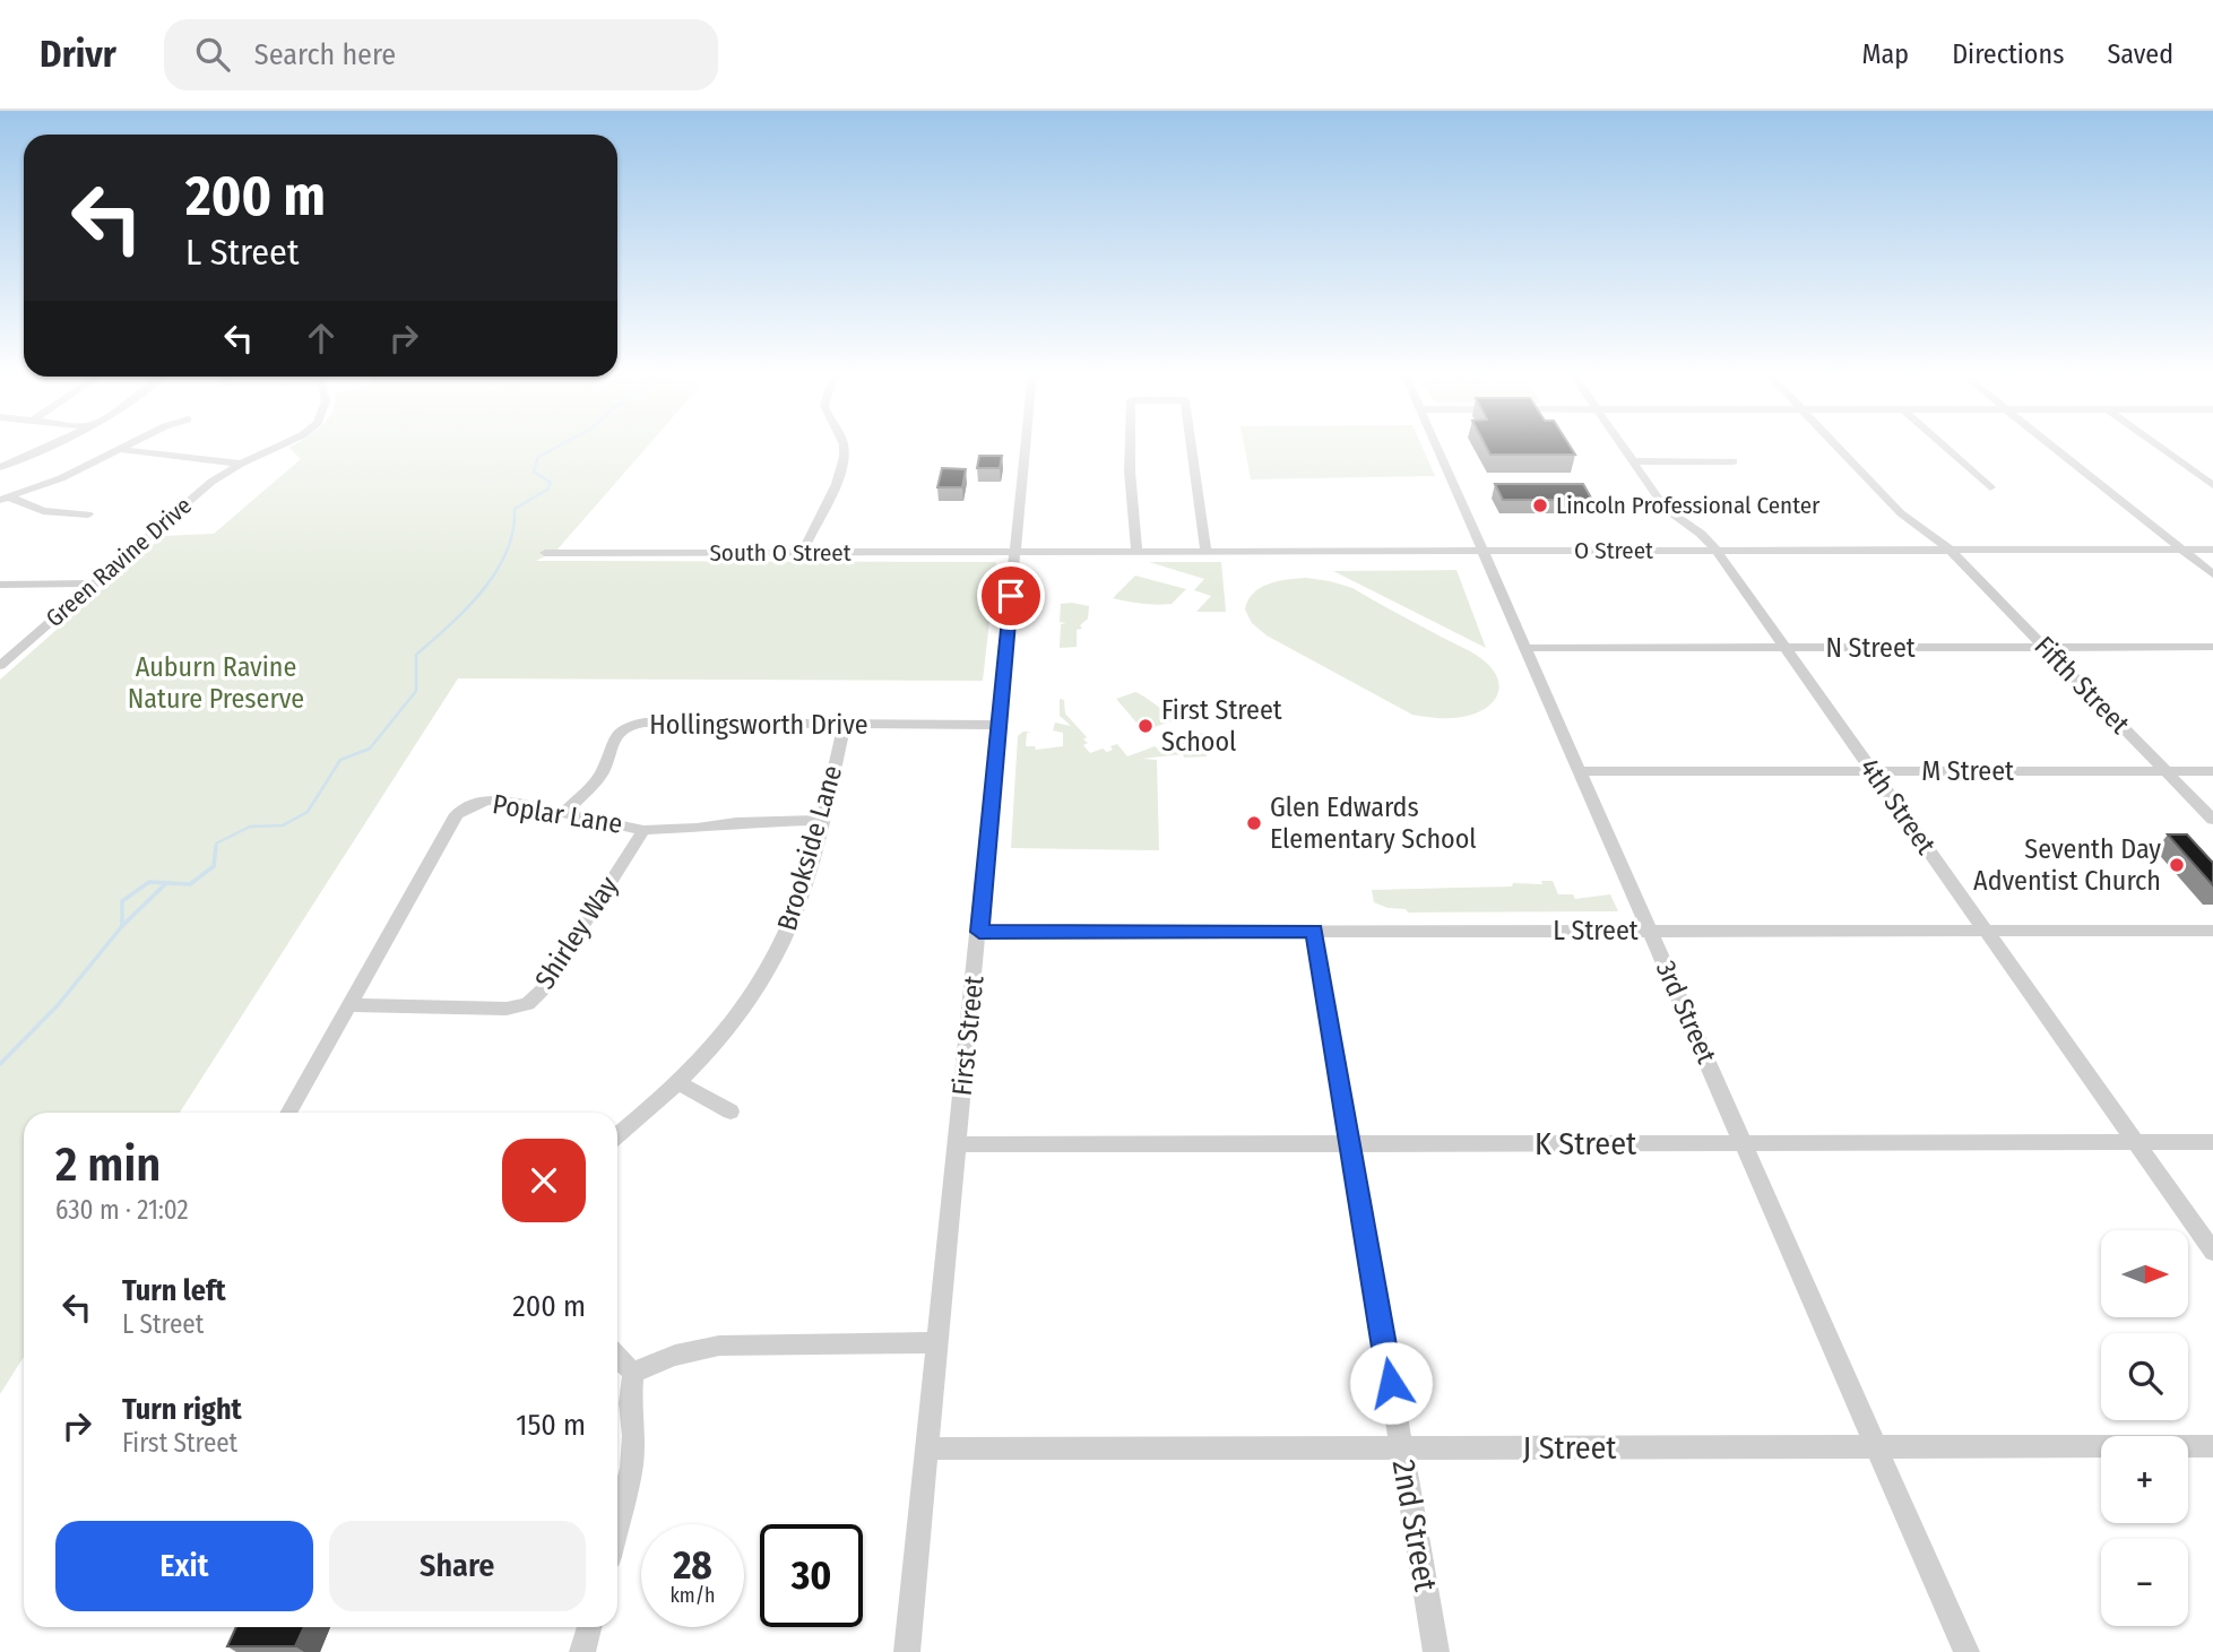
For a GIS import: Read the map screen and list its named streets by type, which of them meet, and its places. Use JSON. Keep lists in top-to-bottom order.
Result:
{
  "streets": {
    "street": [
      "O Street",
      "South O Street",
      "Green Ravine Drive",
      "N Street",
      "Fifth Street",
      "Hollingsworth Drive",
      "M Street",
      "4th Street",
      "Poplar Lane",
      "Brookside Lane",
      "L Street",
      "Shirley Way",
      "3rd Street",
      "First Street",
      "K Street",
      "J Street",
      "2nd Street"
    ]
  },
  "crossings": [
    ["O Street", "South O Street"],
    ["O Street", "Fifth Street"],
    ["O Street", "4th Street"],
    ["O Street", "3rd Street"],
    ["O Street", "First Street"],
    ["South O Street", "First Street"],
    ["N Street", "Fifth Street"],
    ["N Street", "4th Street"],
    ["N Street", "3rd Street"],
    ["Fifth Street", "M Street"],
    ["Hollingsworth Drive", "Poplar Lane"],
    ["Hollingsworth Drive", "Brookside Lane"],
    ["Hollingsworth Drive", "First Street"],
    ["M Street", "4th Street"],
    ["M Street", "3rd Street"],
    ["4th Street", "L Street"],
    ["4th Street", "K Street"],
    ["Poplar Lane", "Brookside Lane"],
    ["Poplar Lane", "Shirley Way"],
    ["L Street", "3rd Street"],
    ["L Street", "First Street"],
    ["L Street", "2nd Street"],
    ["3rd Street", "K Street"],
    ["3rd Street", "J Street"],
    ["First Street", "K Street"],
    ["First Street", "J Street"],
    ["K Street", "2nd Street"],
    ["J Street", "2nd Street"]
  ],
  "parks": ["Auburn Ravine Nature Preserve"],
  "places": [
    "Lincoln Professional Center",
    "First Street School",
    "Glen Edwards Elementary School",
    "Seventh Day Adventist Church"
  ],
  "north": "right",
  "page": {
    "header": "Drivr",
    "search": "Search here",
    "nav": ["Map", "Directions", "Saved"],
    "turn": ["200 m", "L Street"],
    "heading": ["2 min", "630 m · 21:02"],
    "map_buttons": ["+", "−"],
    "list": [
      {
        "name": "Turn left",
        "note": "L Street",
        "value": "200 m"
      },
      {
        "name": "Turn right",
        "note": "First Street",
        "value": "150 m"
      }
    ],
    "buttons": ["Exit", "Share"],
    "speed": "28 km/h",
    "limit": "30"
  }
}
